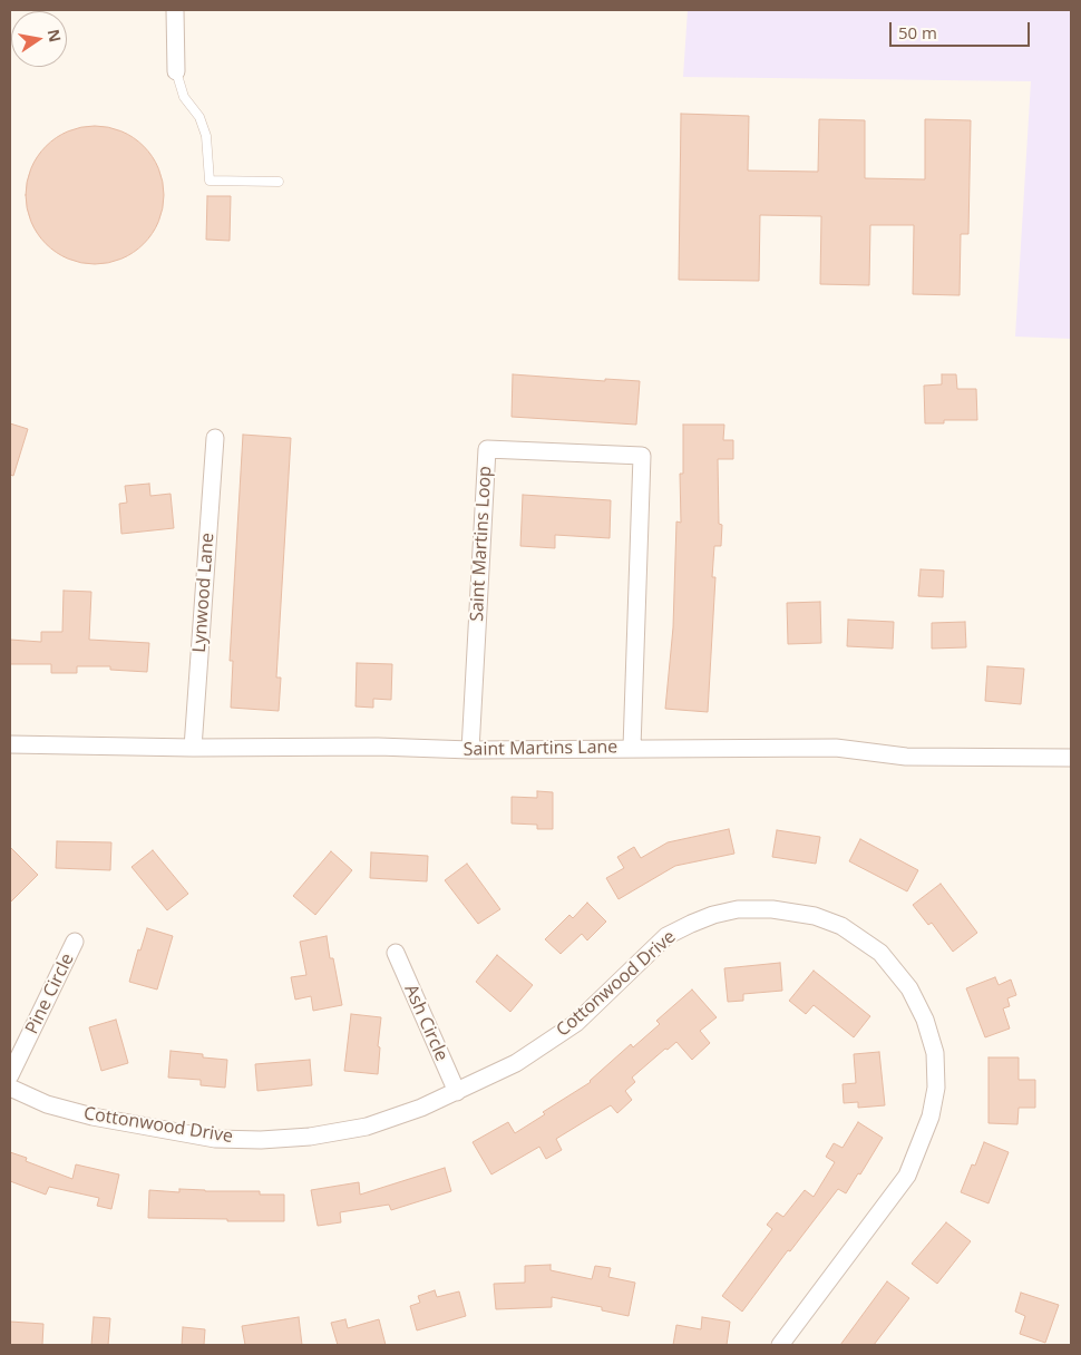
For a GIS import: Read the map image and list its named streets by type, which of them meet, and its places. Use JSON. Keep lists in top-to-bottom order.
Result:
{
  "streets": {
    "street": [
      "Saint Martins Loop",
      "Lynwood Lane",
      "Saint Martins Lane",
      "Cottonwood Drive",
      "Pine Circle",
      "Ash Circle"
    ]
  },
  "crossings": [
    ["Saint Martins Loop", "Saint Martins Lane"],
    ["Lynwood Lane", "Saint Martins Lane"],
    ["Cottonwood Drive", "Ash Circle"]
  ],
  "scale_bar": "50 m",
  "north": "right"
}
